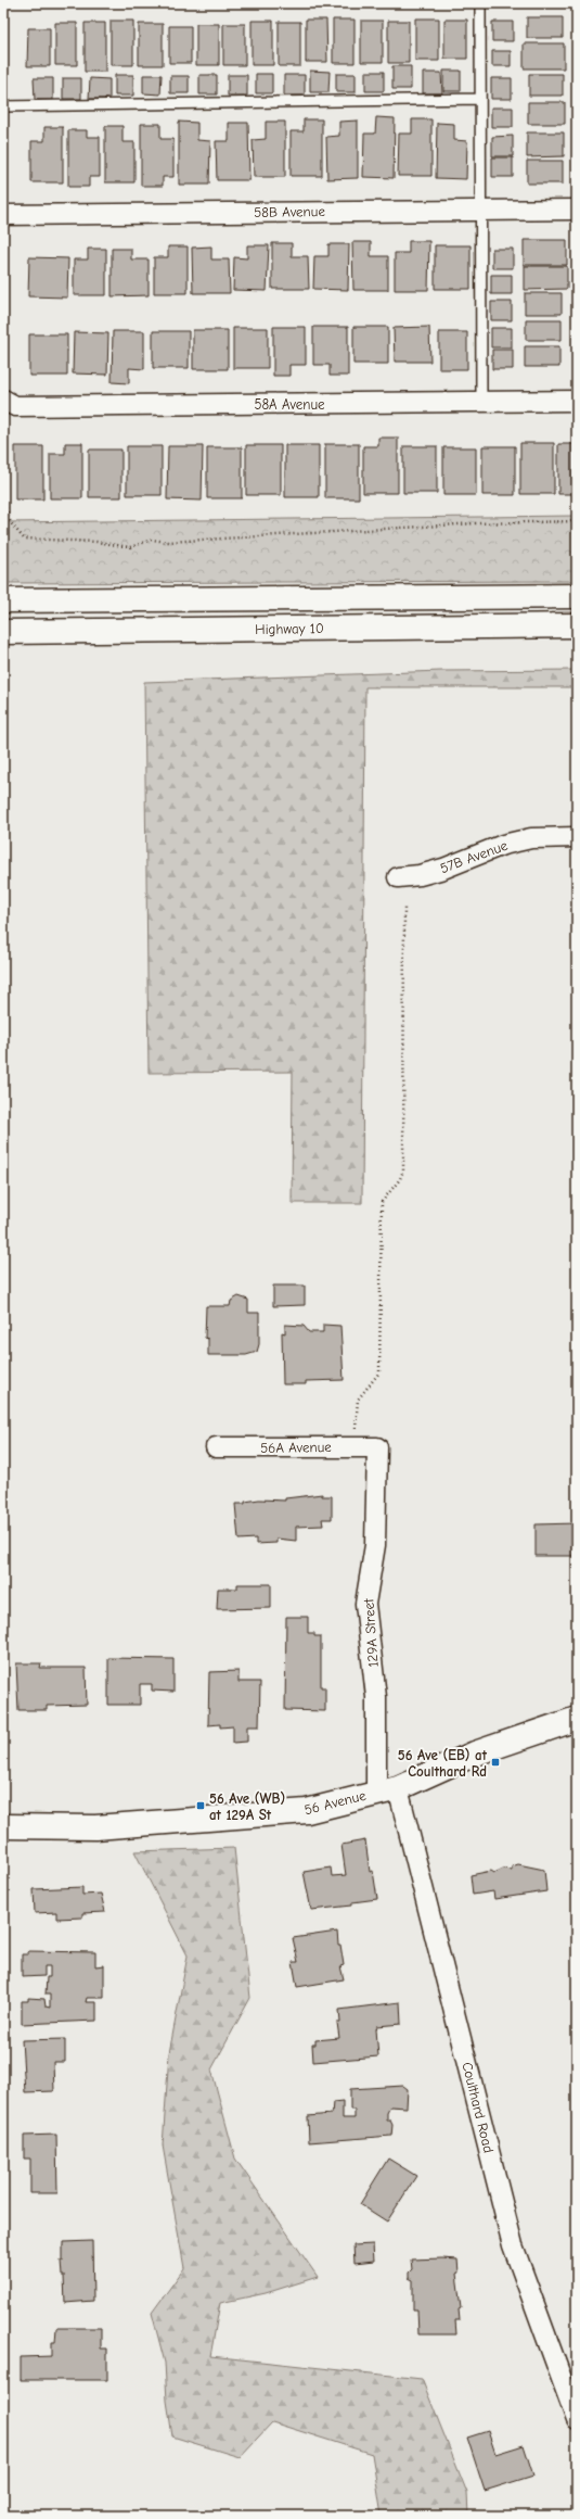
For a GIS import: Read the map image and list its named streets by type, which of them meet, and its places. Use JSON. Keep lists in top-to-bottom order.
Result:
{
  "streets": {
    "main road": ["Highway 10", "56 Avenue"],
    "street": [
      "58B Avenue",
      "58A Avenue",
      "57B Avenue",
      "56A Avenue",
      "129A Street",
      "Coulthard Road"
    ]
  },
  "crossings": [
    ["56A Avenue", "129A Street"],
    ["129A Street", "56 Avenue"],
    ["129A Street", "Coulthard Road"],
    ["56 Avenue", "Coulthard Road"]
  ],
  "places": {
    "transit": ["56 Ave (EB) at Coulthard Rd", "56 Ave (WB) at 129A St"]
  }
}
